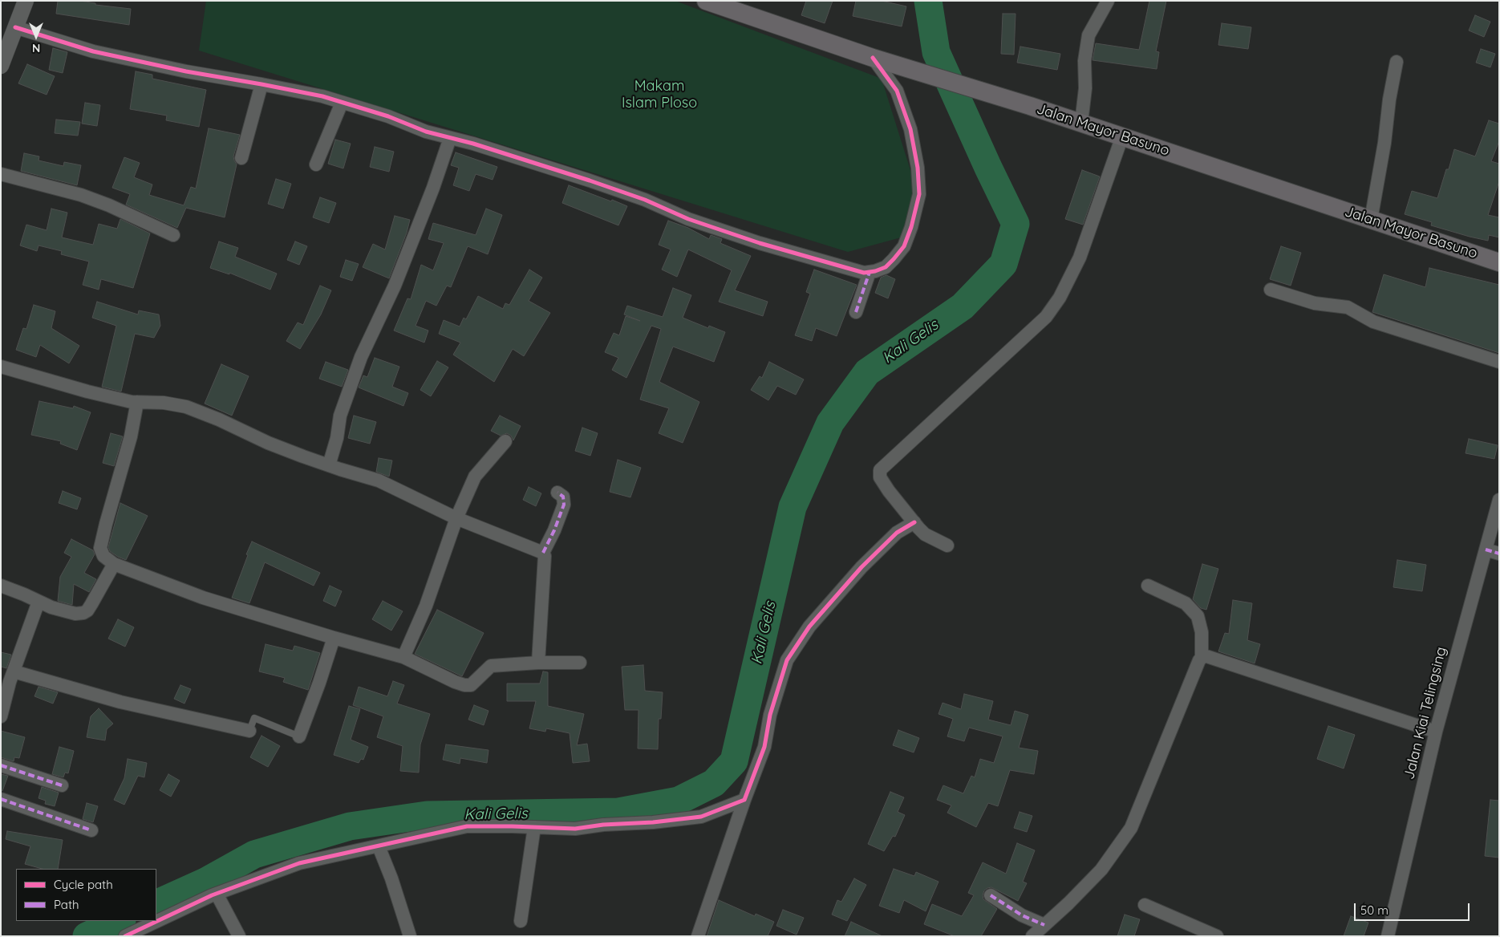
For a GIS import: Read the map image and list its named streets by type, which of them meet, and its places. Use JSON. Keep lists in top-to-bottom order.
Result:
{
  "streets": {
    "main road": ["Jalan Mayor Basuno"],
    "street": ["Jalan Kiai Telingsing"]
  },
  "water": ["Kali Gelis"],
  "parks": ["Makam Islam Ploso"],
  "legend": ["Cycle path", "Path"],
  "scale_bar": "50 m",
  "north": "bottom"
}
